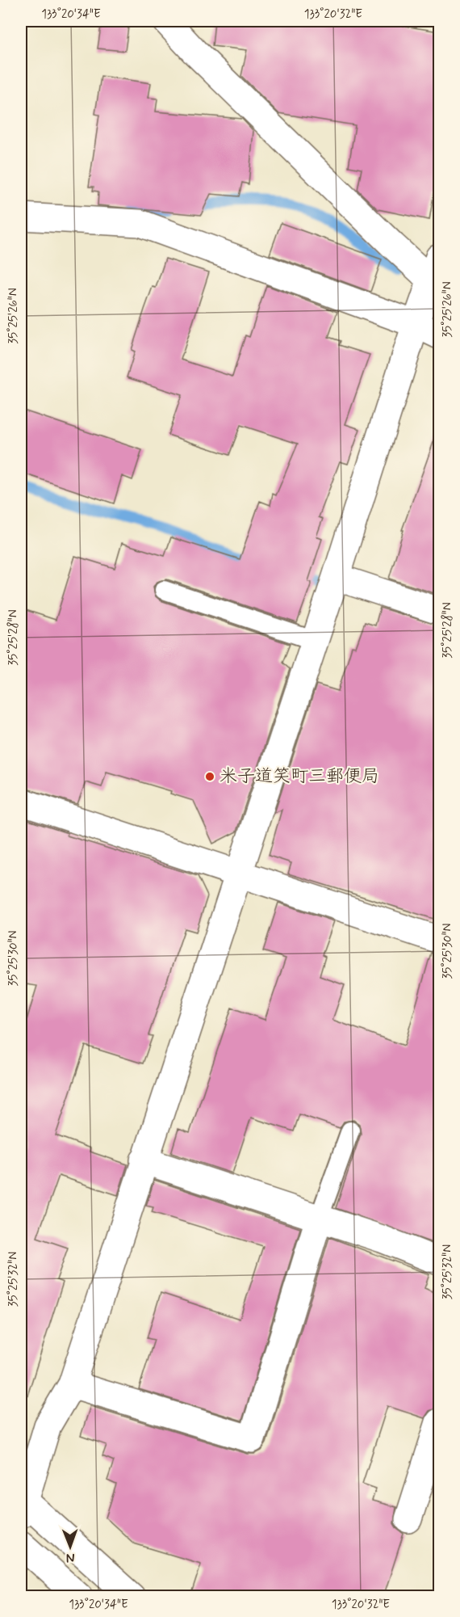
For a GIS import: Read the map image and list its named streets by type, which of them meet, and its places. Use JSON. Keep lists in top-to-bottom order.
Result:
{
  "places": ["米子道笑町三郵便局"],
  "north": "bottom",
  "coordinates": [
    "133°20'34\"E",
    "133°20'32\"E",
    "35°25'26\"N",
    "35°25'28\"N",
    "35°25'30\"N",
    "35°25'32\"N"
  ]
}
